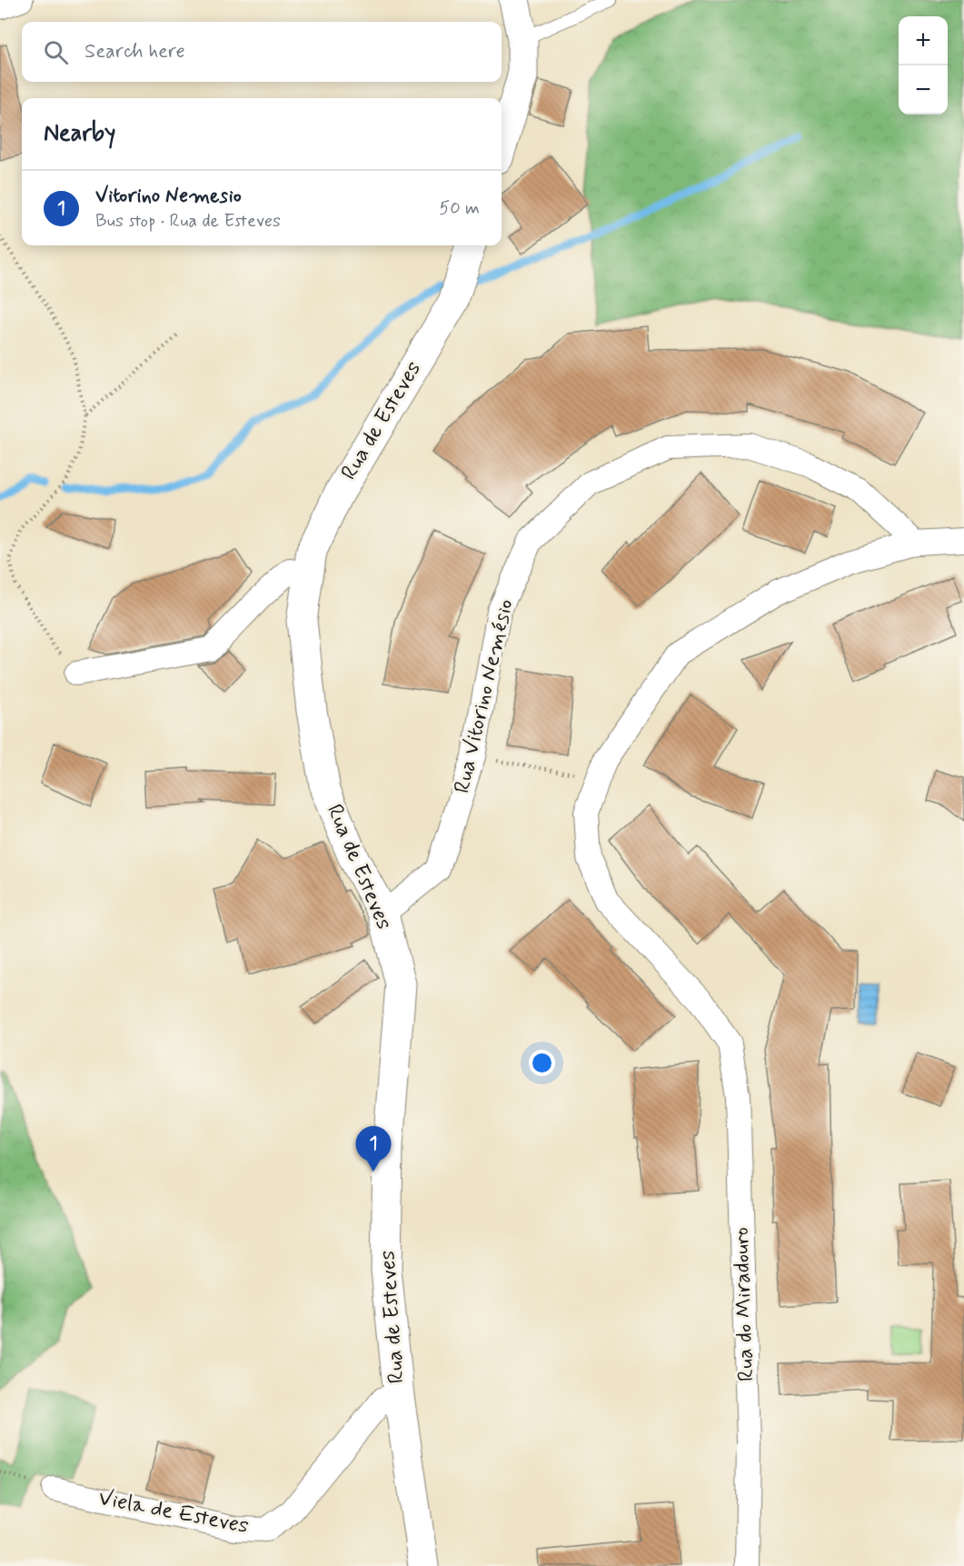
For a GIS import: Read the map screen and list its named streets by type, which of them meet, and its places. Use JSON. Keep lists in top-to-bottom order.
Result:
{
  "streets": {
    "street": [
      "Rua de Esteves",
      "Rua Vitorino Nemésio",
      "Rua do Miradouro",
      "Viela de Esteves"
    ]
  },
  "crossings": [
    ["Rua de Esteves", "Rua Vitorino Nemésio"],
    ["Rua de Esteves", "Viela de Esteves"],
    ["Rua Vitorino Nemésio", "Rua do Miradouro"]
  ],
  "page": {
    "map_buttons": ["+", "−"],
    "search": "Search here",
    "heading": "Nearby",
    "list": [
      {
        "mark": "1",
        "name": "Vitorino Nemesio",
        "note": "Bus stop · Rua de Esteves",
        "value": "50 m"
      }
    ],
    "pins": "1"
  }
}
